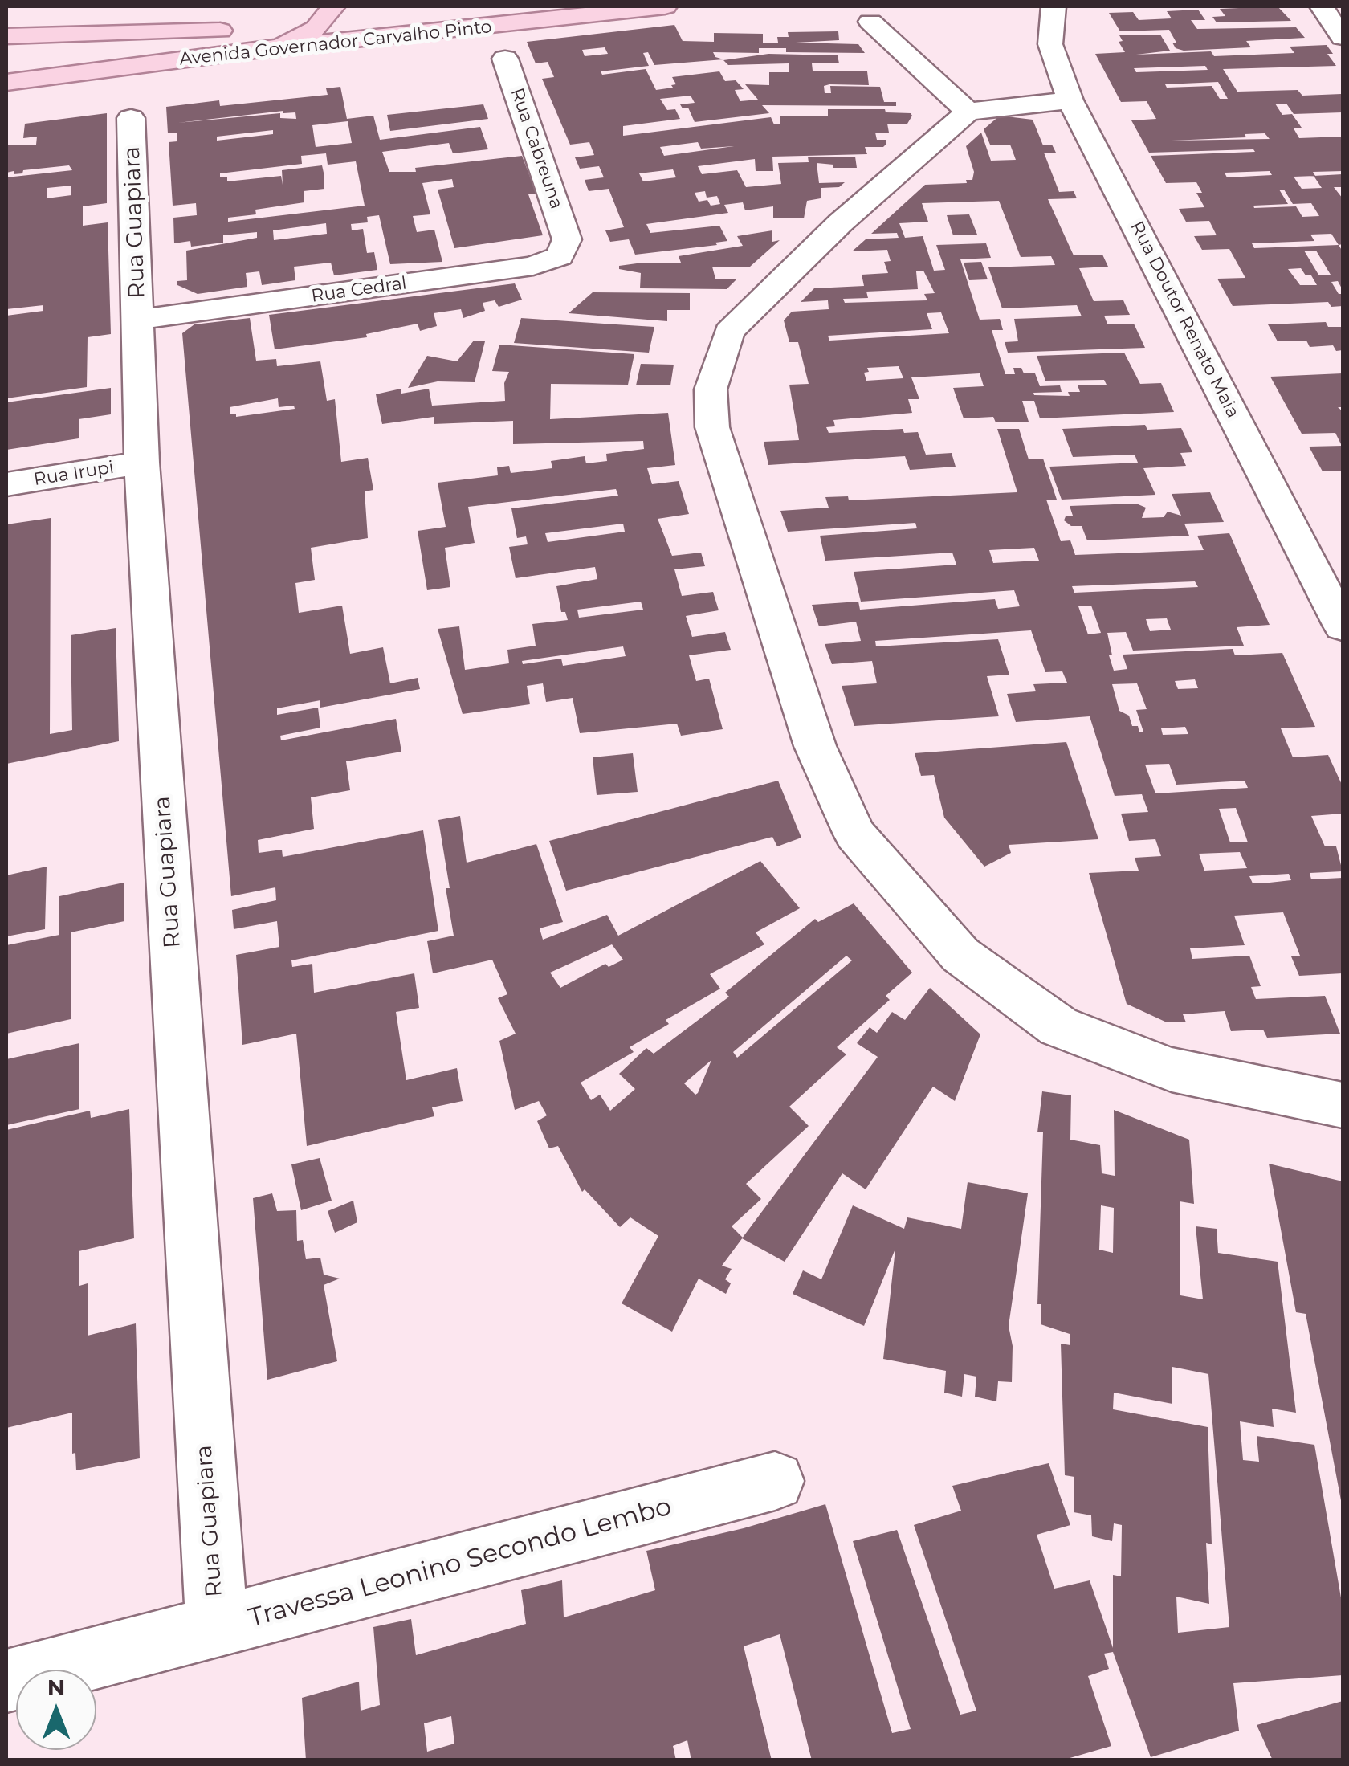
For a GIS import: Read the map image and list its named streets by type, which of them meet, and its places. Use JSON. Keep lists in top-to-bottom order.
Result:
{
  "streets": {
    "main road": ["Avenida Governador Carvalho Pinto"],
    "street": [
      "Rua Cabreuna",
      "Rua Guapiara",
      "Rua Cedral",
      "Rua Doutor Renato Maia",
      "Rua Irupi",
      "Travessa Leonino Secondo Lembo"
    ]
  },
  "crossings": [
    ["Rua Cabreuna", "Rua Cedral"],
    ["Rua Guapiara", "Rua Cedral"],
    ["Rua Guapiara", "Rua Irupi"],
    ["Rua Guapiara", "Travessa Leonino Secondo Lembo"]
  ],
  "north": "top"
}
